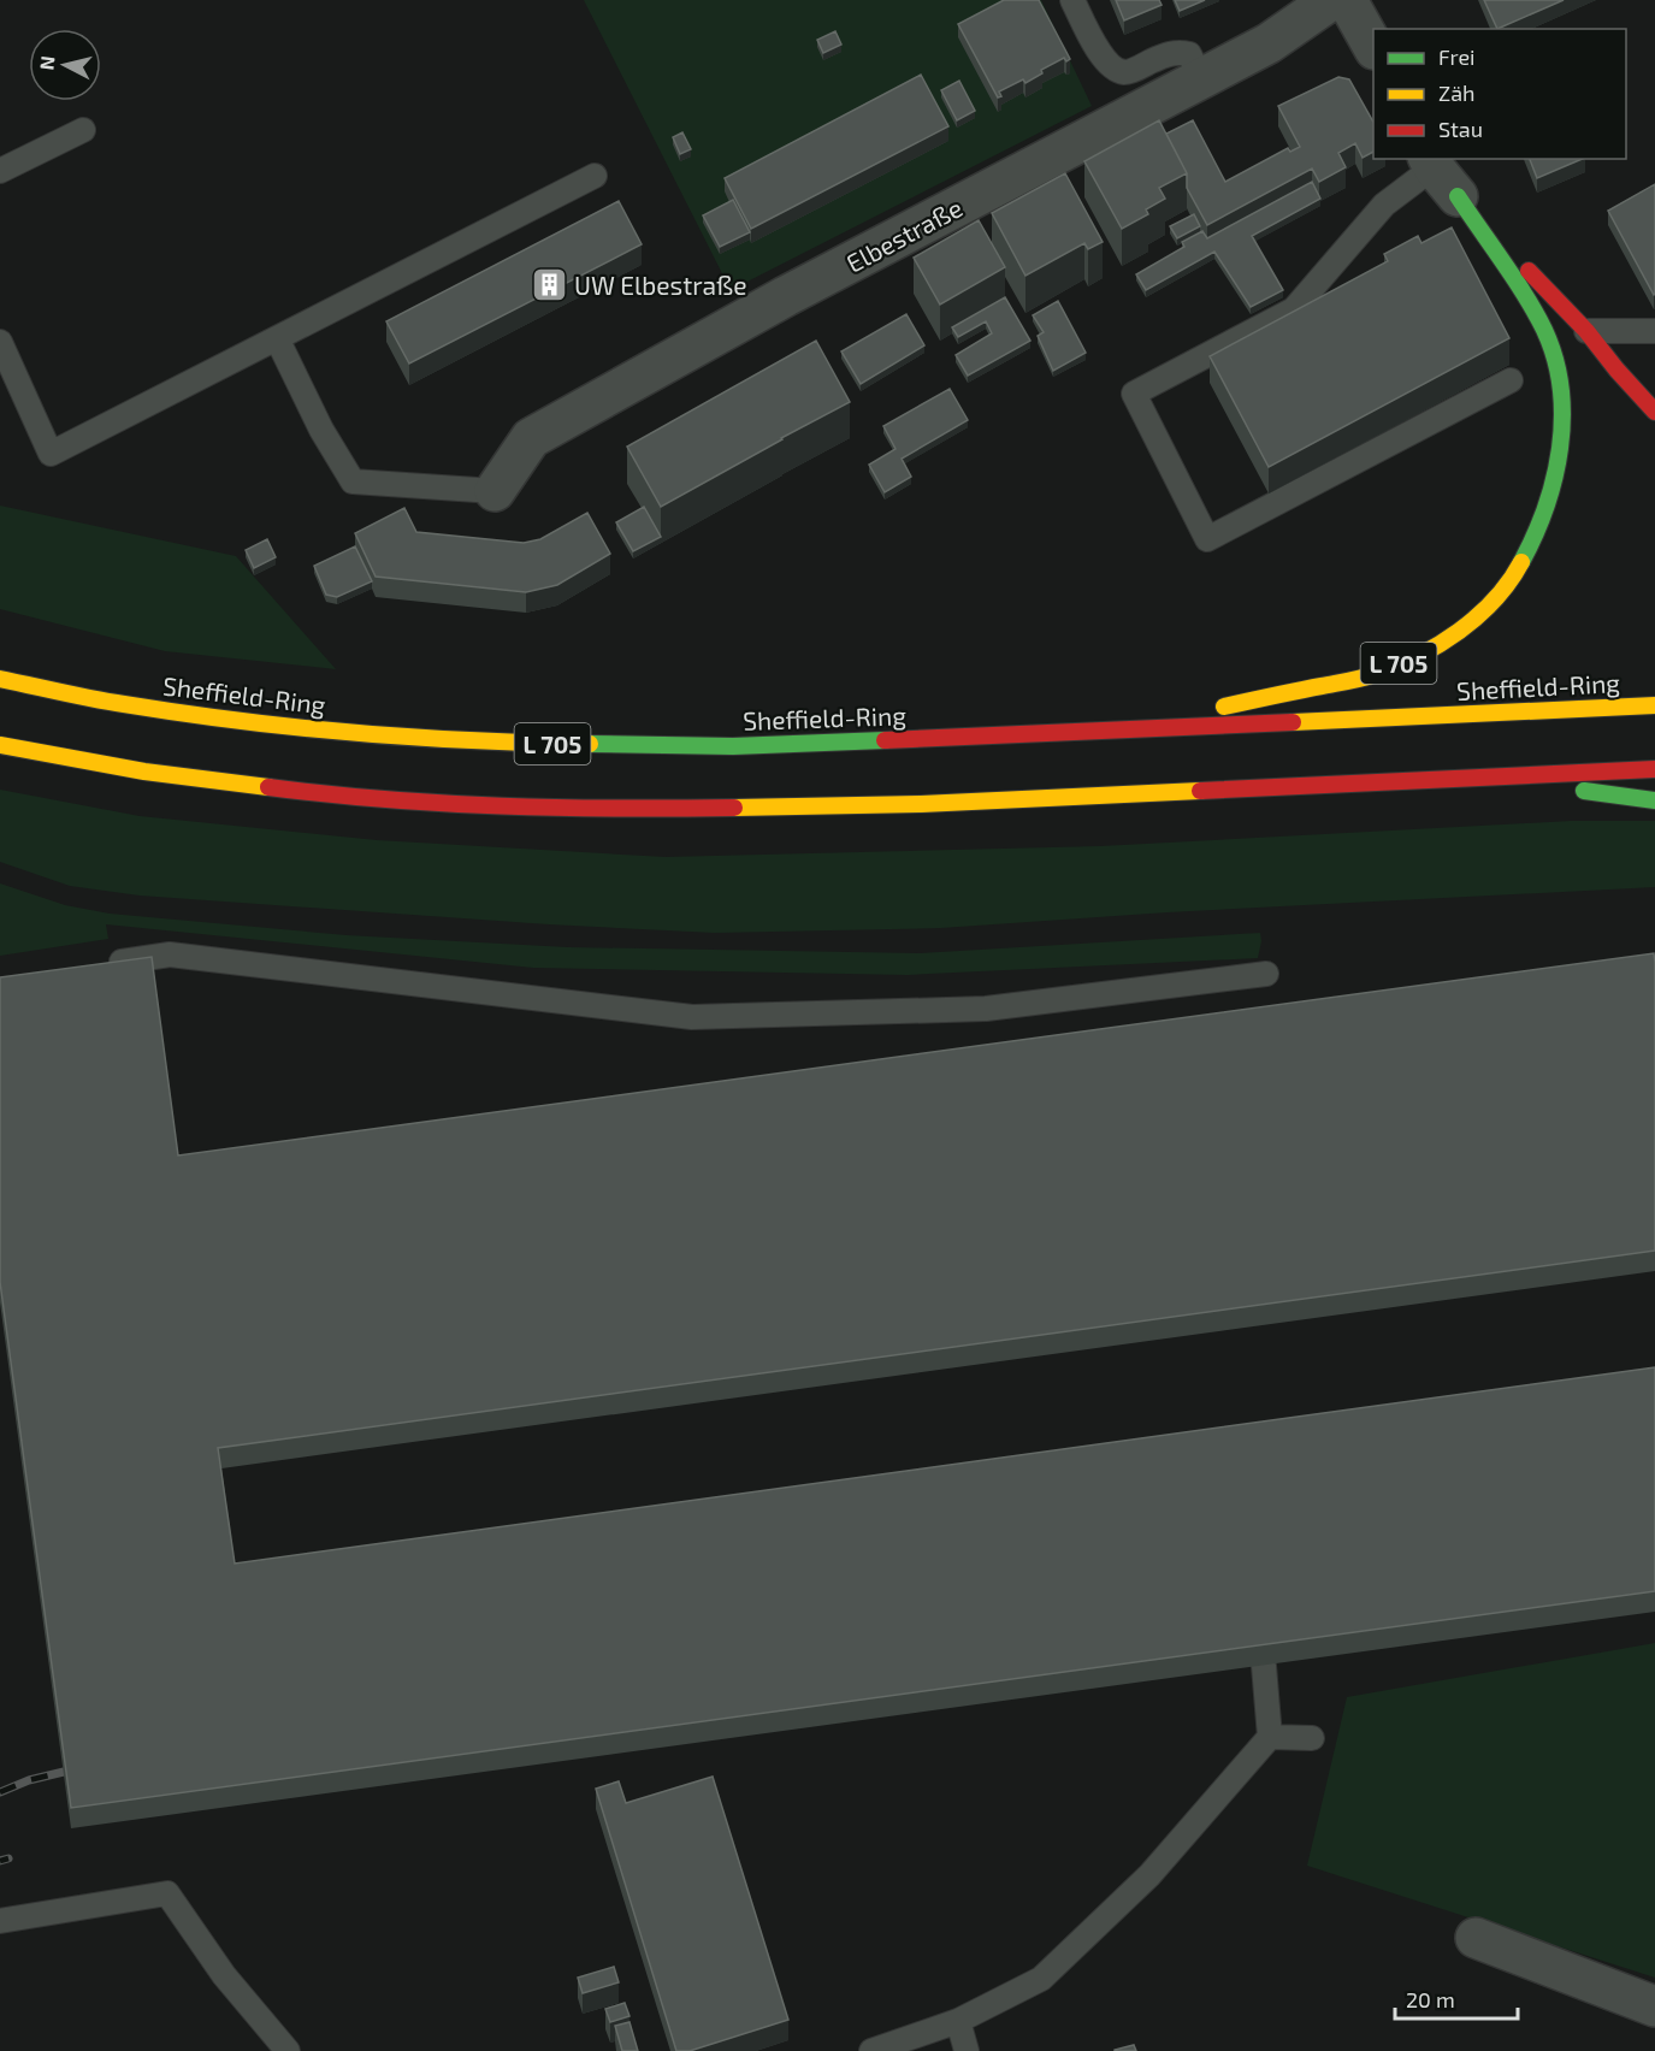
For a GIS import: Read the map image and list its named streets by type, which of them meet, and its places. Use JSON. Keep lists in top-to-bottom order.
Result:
{
  "streets": {
    "highway": ["L 705", "Sheffield-Ring"],
    "street": ["Elbestraße"]
  },
  "crossings": [
    ["L 705", "Sheffield-Ring"]
  ],
  "places": {
    "building": ["UW Elbestraße"]
  },
  "legend": ["Frei", "Zäh", "Stau"],
  "scale_bar": "20 m",
  "north": "left"
}
